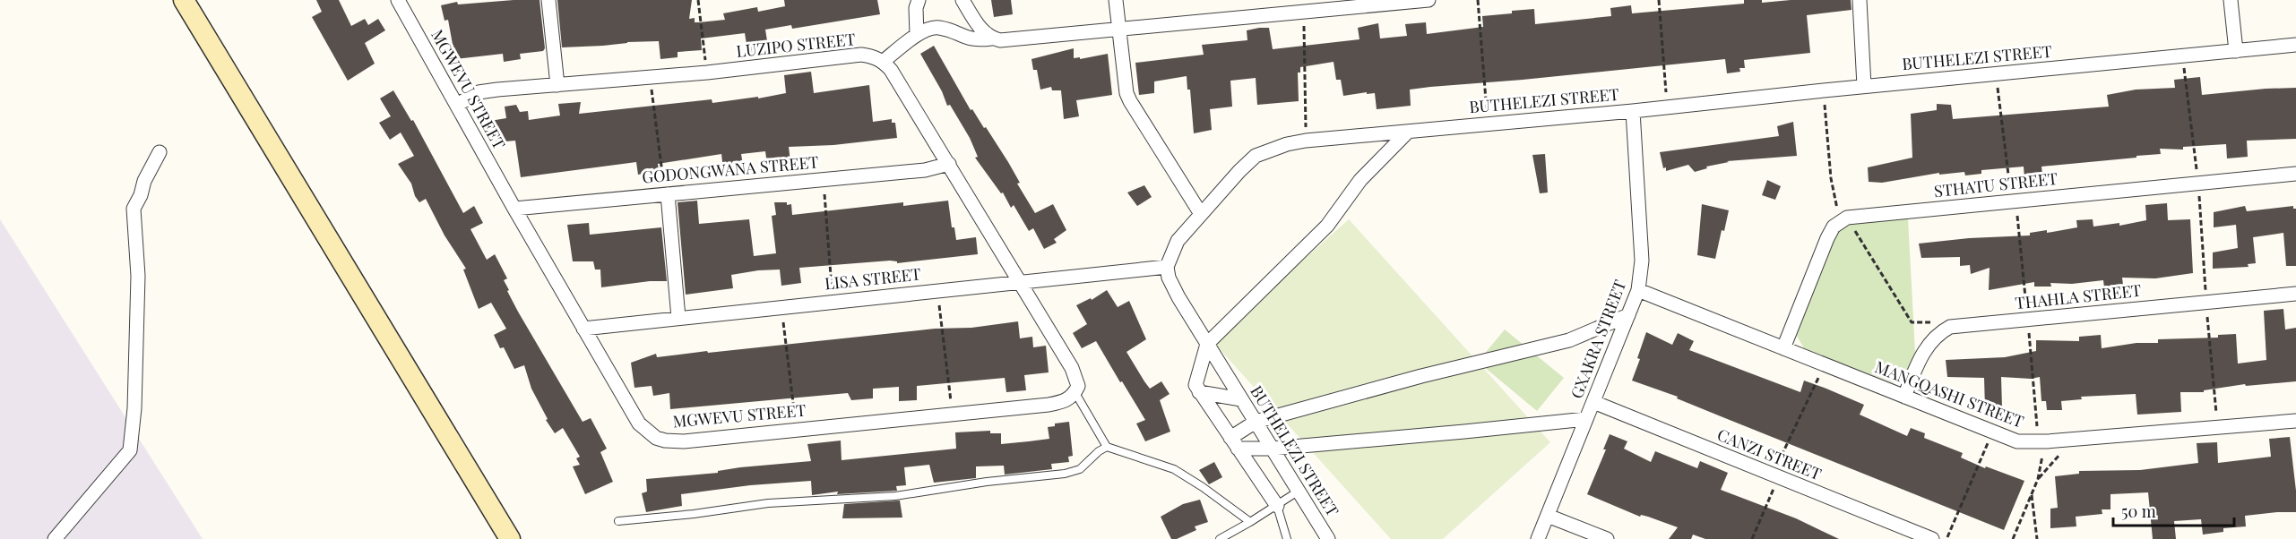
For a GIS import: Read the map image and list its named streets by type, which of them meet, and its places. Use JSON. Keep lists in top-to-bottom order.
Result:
{
  "streets": {
    "street": [
      "LUZIPO STREET",
      "BUTHELEZI STREET",
      "MGWEVU STREET",
      "GODONGWANA STREET",
      "STHATU STREET",
      "LISA STREET",
      "THAHLA STREET",
      "GXAKRA STREET",
      "MANGQASHI STREET",
      "CANZI STREET"
    ]
  },
  "crossings": [
    ["LUZIPO STREET", "MGWEVU STREET"],
    ["BUTHELEZI STREET", "LISA STREET"],
    ["BUTHELEZI STREET", "GXAKRA STREET"],
    ["MGWEVU STREET", "GODONGWANA STREET"],
    ["MGWEVU STREET", "LISA STREET"],
    ["GXAKRA STREET", "MANGQASHI STREET"],
    ["GXAKRA STREET", "CANZI STREET"]
  ],
  "scale_bar": "50 m"
}
